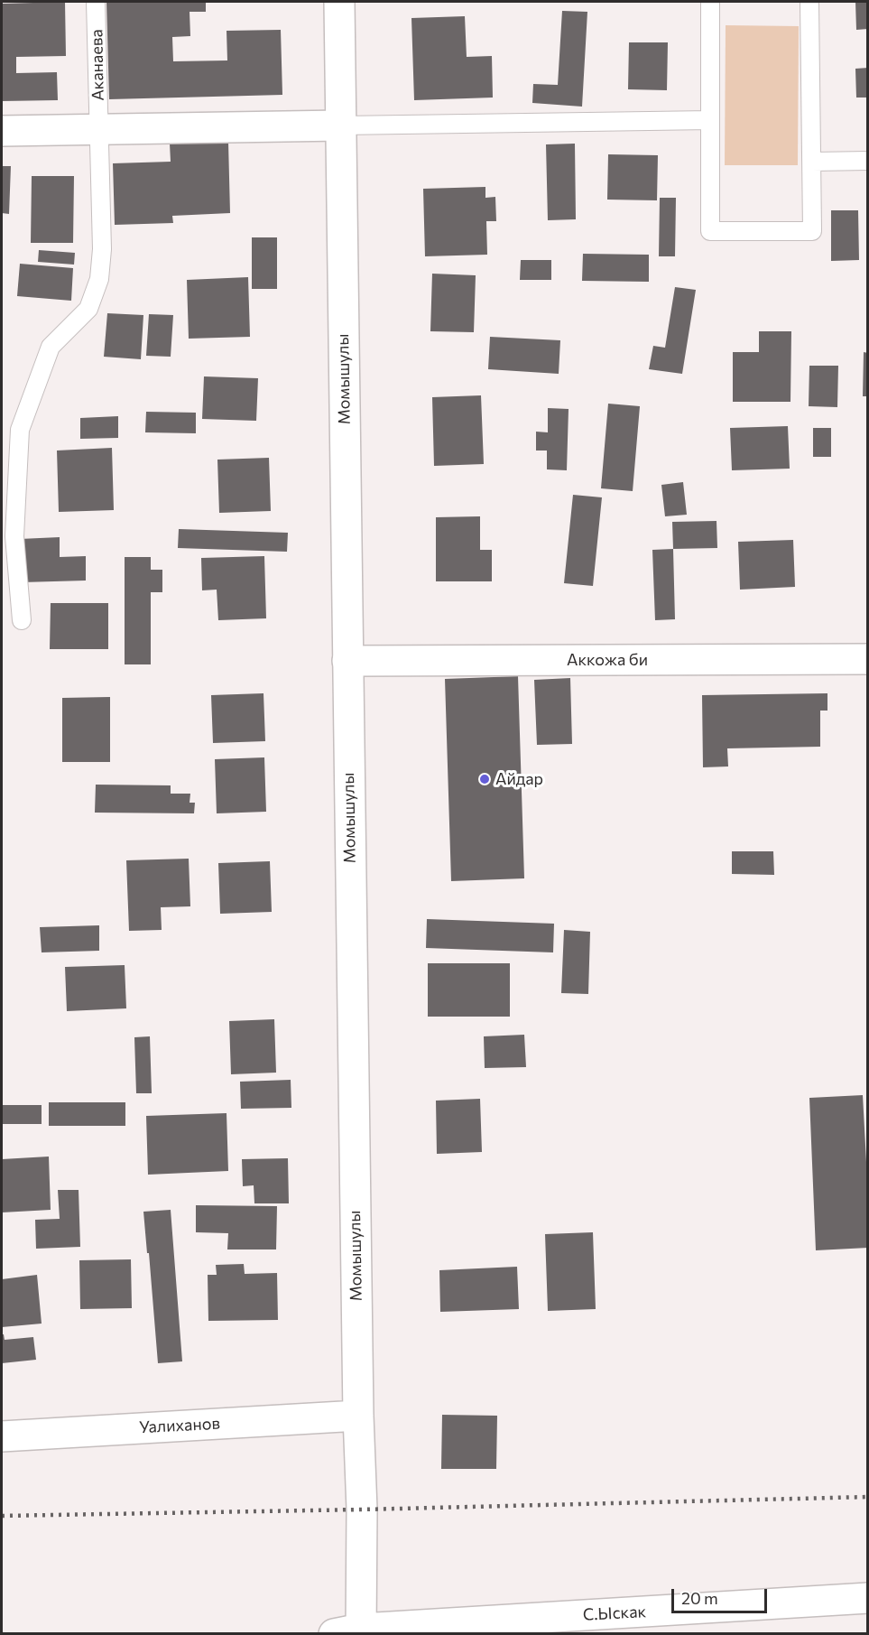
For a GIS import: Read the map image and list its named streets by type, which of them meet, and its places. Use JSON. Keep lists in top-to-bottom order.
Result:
{
  "streets": {
    "street": [
      "Момышулы",
      "Аккожа би",
      "Уалиханов",
      "С.Ыскак"
    ],
    "lane": ["Аканаева"]
  },
  "crossings": [
    ["Момышулы", "Аккожа би"],
    ["Момышулы", "Уалиханов"],
    ["Момышулы", "С.Ыскак"]
  ],
  "places": ["Айдар"],
  "scale_bar": "20 m"
}
